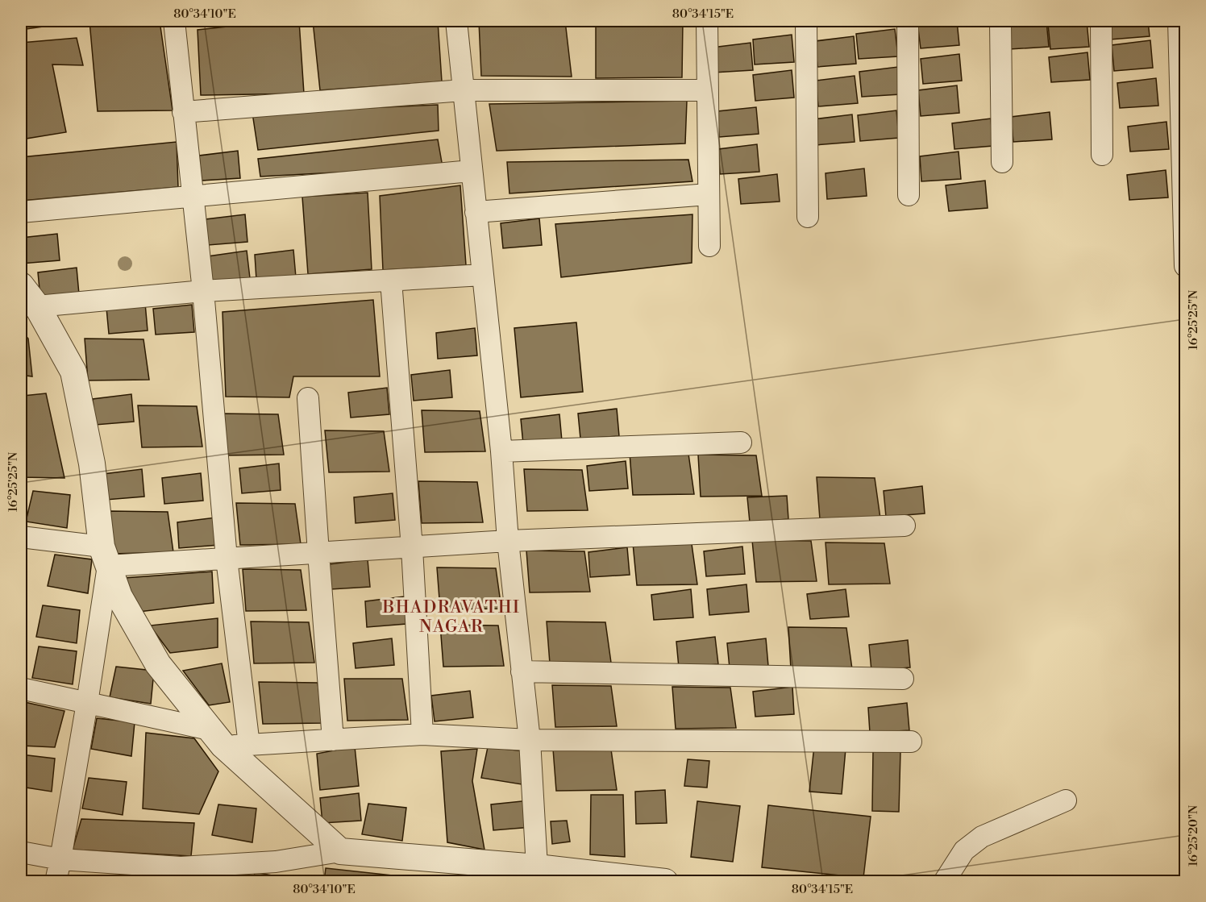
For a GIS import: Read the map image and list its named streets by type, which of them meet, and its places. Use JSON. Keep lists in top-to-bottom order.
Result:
{
  "districts": ["BHADRAVATHI NAGAR"],
  "coordinates": [
    "80°34'10\"E",
    "80°34'15\"E",
    "16°25'25\"N",
    "16°25'20\"N"
  ]
}
